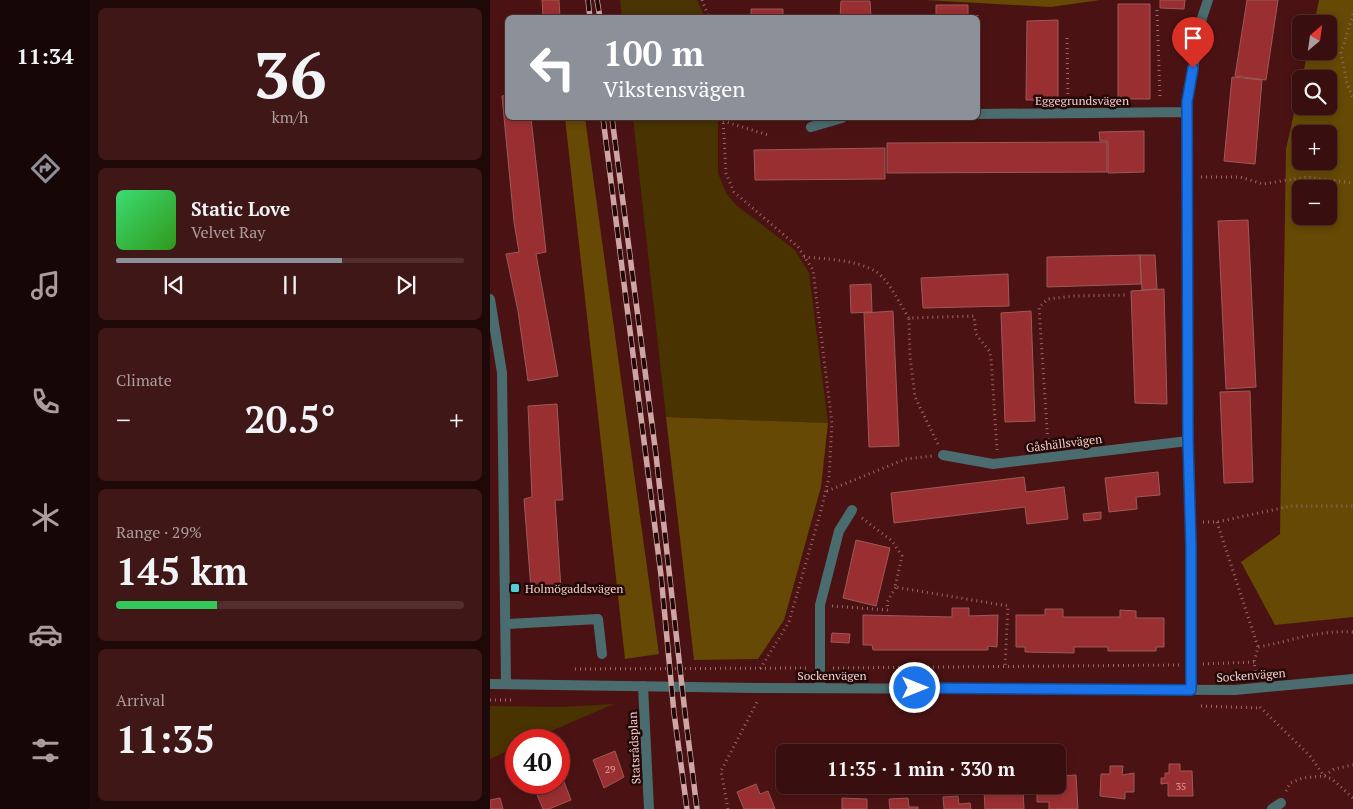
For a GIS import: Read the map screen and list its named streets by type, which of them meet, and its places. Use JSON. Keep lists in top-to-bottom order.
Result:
{
  "streets": {
    "street": [
      "Eggegrundsvägen",
      "Gåshällsvägen",
      "Sockenvägen",
      "Statsrådsplan"
    ]
  },
  "crossings": [
    ["Sockenvägen", "Statsrådsplan"]
  ],
  "places": {
    "transit": ["Holmögaddsvägen"]
  },
  "house_numbers": ["29", "35"],
  "north": "top right",
  "page": {
    "tabs": "11:34",
    "tile": [
      ["36", "km/h"],
      "Climate",
      ["Range · 29%", "145 km"],
      ["Arrival", "11:35"]
    ],
    "map_buttons": ["+", "−"],
    "turn": ["100 m", "Vikstensvägen"],
    "song": ["Static Love", "Velvet Ray"],
    "heat": ["−", "20.5°", "+"],
    "limit": "40",
    "trip": "11:35 · 1 min · 330 m"
  }
}
